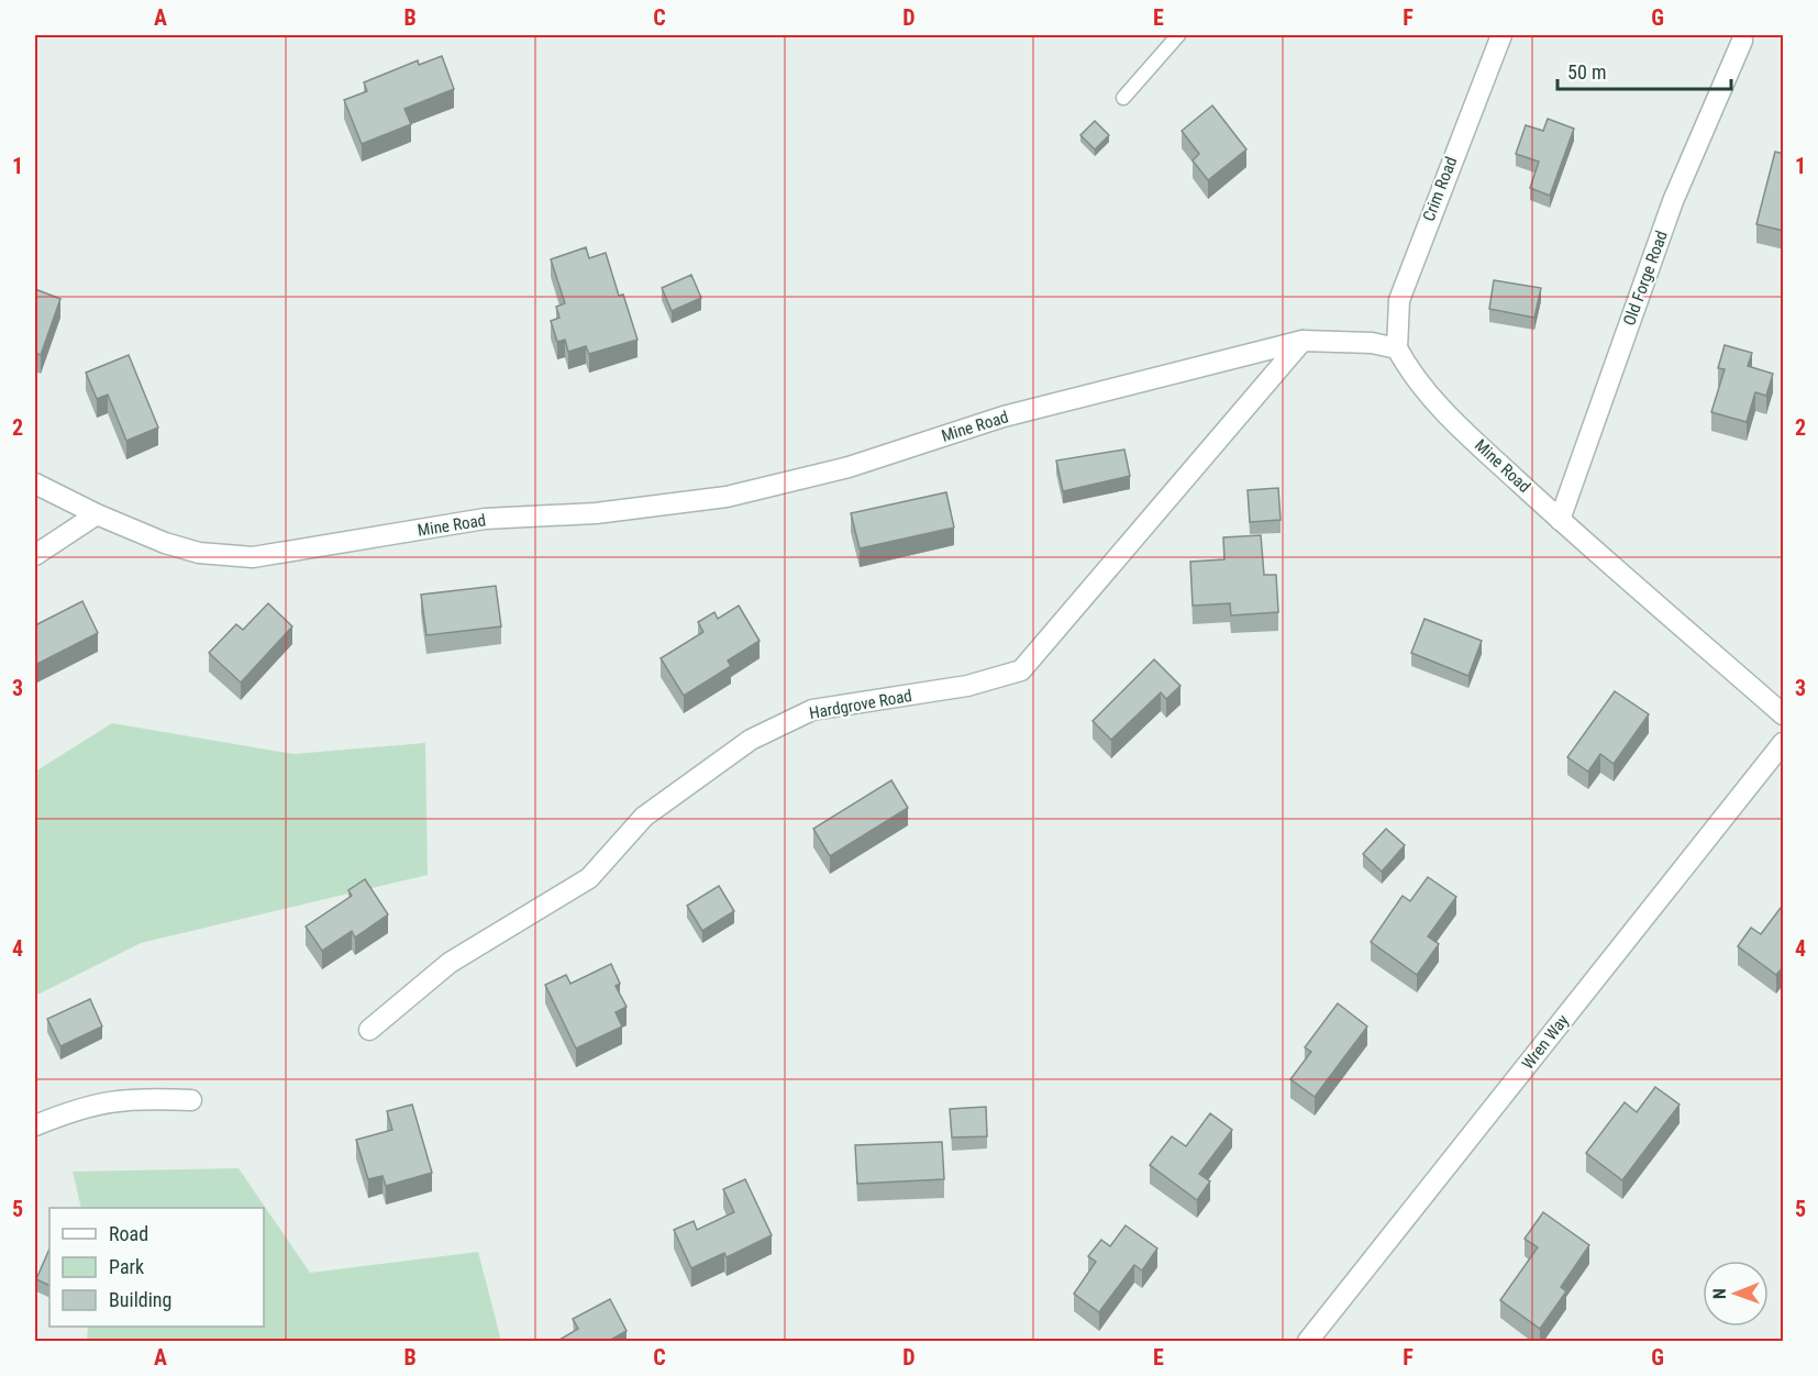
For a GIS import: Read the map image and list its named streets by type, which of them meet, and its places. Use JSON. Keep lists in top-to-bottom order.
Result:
{
  "streets": {
    "street": [
      "Crim Road",
      "Old Forge Road",
      "Mine Road",
      "Hardgrove Road",
      "Wren Way"
    ]
  },
  "crossings": [
    ["Crim Road", "Mine Road"],
    ["Old Forge Road", "Mine Road"],
    ["Mine Road", "Hardgrove Road"]
  ],
  "legend": ["Road", "Park", "Building"],
  "scale_bar": "50 m",
  "north": "left",
  "grid": {
    "columns": [
      "A",
      "B",
      "C",
      "D",
      "E",
      "F",
      "G"
    ],
    "rows": [
      "1",
      "2",
      "3",
      "4",
      "5"
    ]
  }
}
